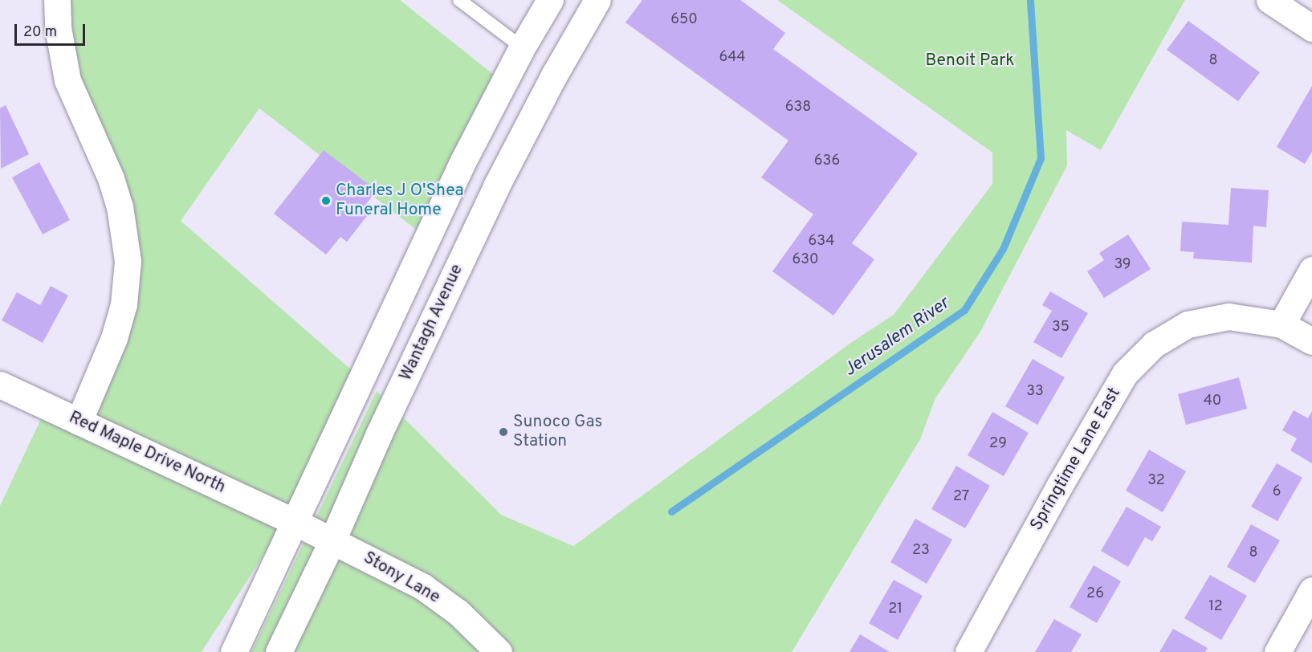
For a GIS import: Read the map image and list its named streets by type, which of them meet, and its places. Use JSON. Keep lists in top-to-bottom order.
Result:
{
  "streets": {
    "street": [
      "Wantagh Avenue",
      "Red Maple Drive North",
      "Springtime Lane East",
      "Stony Lane"
    ]
  },
  "crossings": [
    ["Wantagh Avenue", "Stony Lane"],
    ["Red Maple Drive North", "Stony Lane"]
  ],
  "water": ["Jerusalem River"],
  "parks": ["Benoit Park"],
  "places": ["Charles J O'Shea Funeral Home", "Sunoco Gas Station"],
  "house_numbers": [
    "650",
    "644",
    "8",
    "638",
    "636",
    "634",
    "630",
    "39",
    "35",
    "33",
    "40",
    "29",
    "32",
    "6",
    "27",
    "23",
    "8",
    "26",
    "12",
    "21"
  ],
  "scale_bar": "20 m"
}
